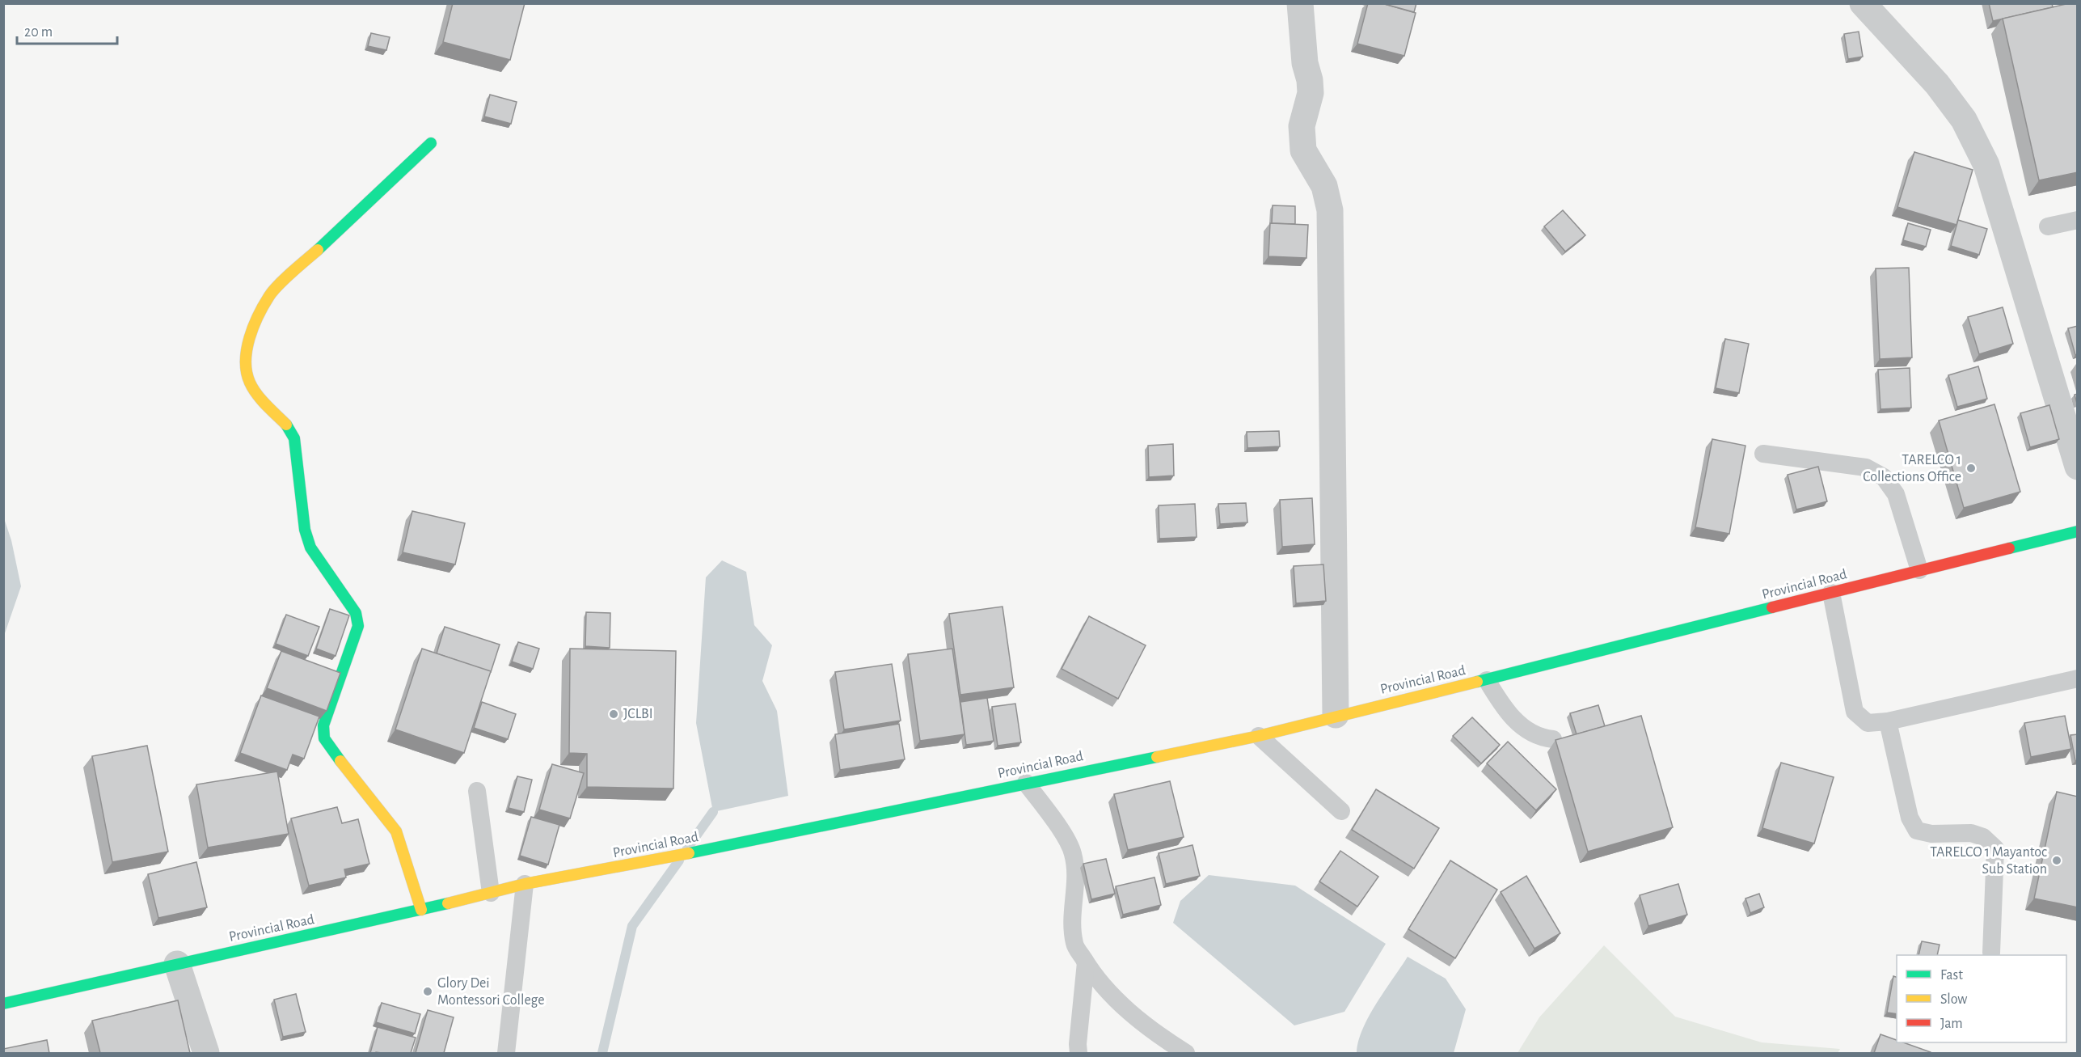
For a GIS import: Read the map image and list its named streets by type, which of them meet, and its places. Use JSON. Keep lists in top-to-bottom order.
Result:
{
  "streets": {
    "main road": ["Provincial Road"]
  },
  "places": [
    "TARELCO 1 Collections Office",
    "JCLBI",
    "TARELCO 1 Mayantoc Sub Station",
    "Glory Dei Montessori College"
  ],
  "legend": ["Fast", "Slow", "Jam"],
  "scale_bar": "20 m"
}
